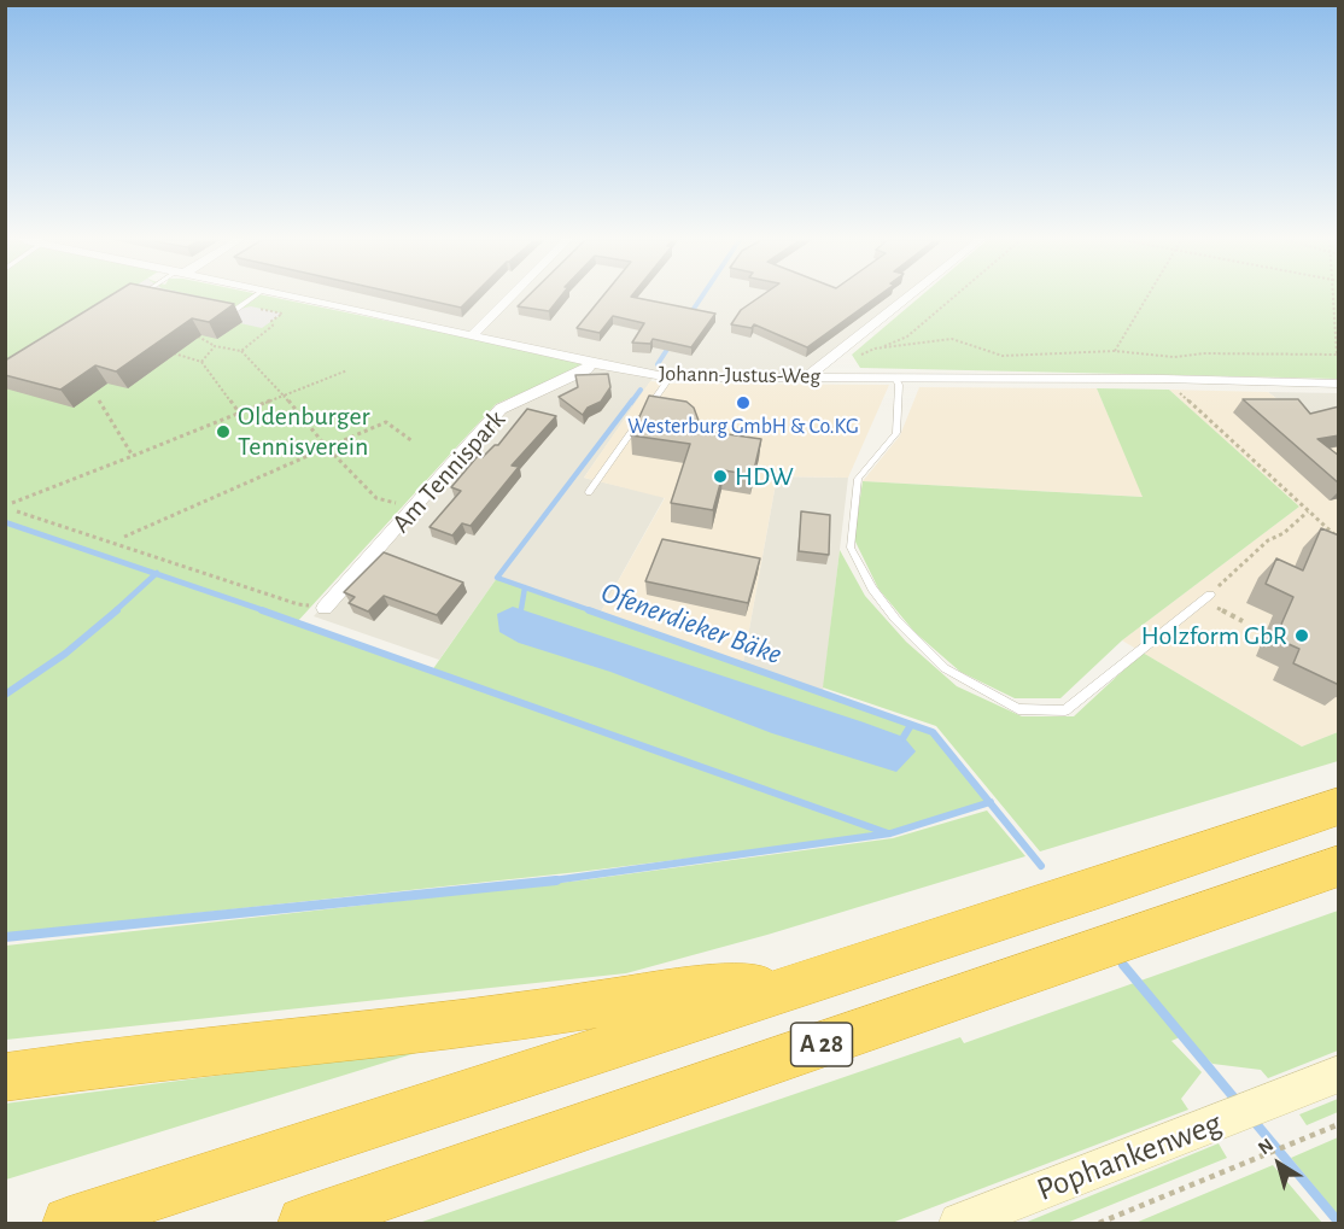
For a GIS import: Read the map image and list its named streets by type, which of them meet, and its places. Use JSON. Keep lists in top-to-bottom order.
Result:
{
  "streets": {
    "highway": ["A 28"],
    "street": ["Johann-Justus-Weg", "Am Tennispark", "Pophankenweg"]
  },
  "crossings": [
    ["Johann-Justus-Weg", "Am Tennispark"]
  ],
  "water": ["Ofenerdieker Bäke"],
  "places": [
    "Westerburg GmbH & Co.KG",
    "Oldenburger Tennisverein",
    "HDW",
    "Holzform GbR"
  ],
  "north": "top left"
}
